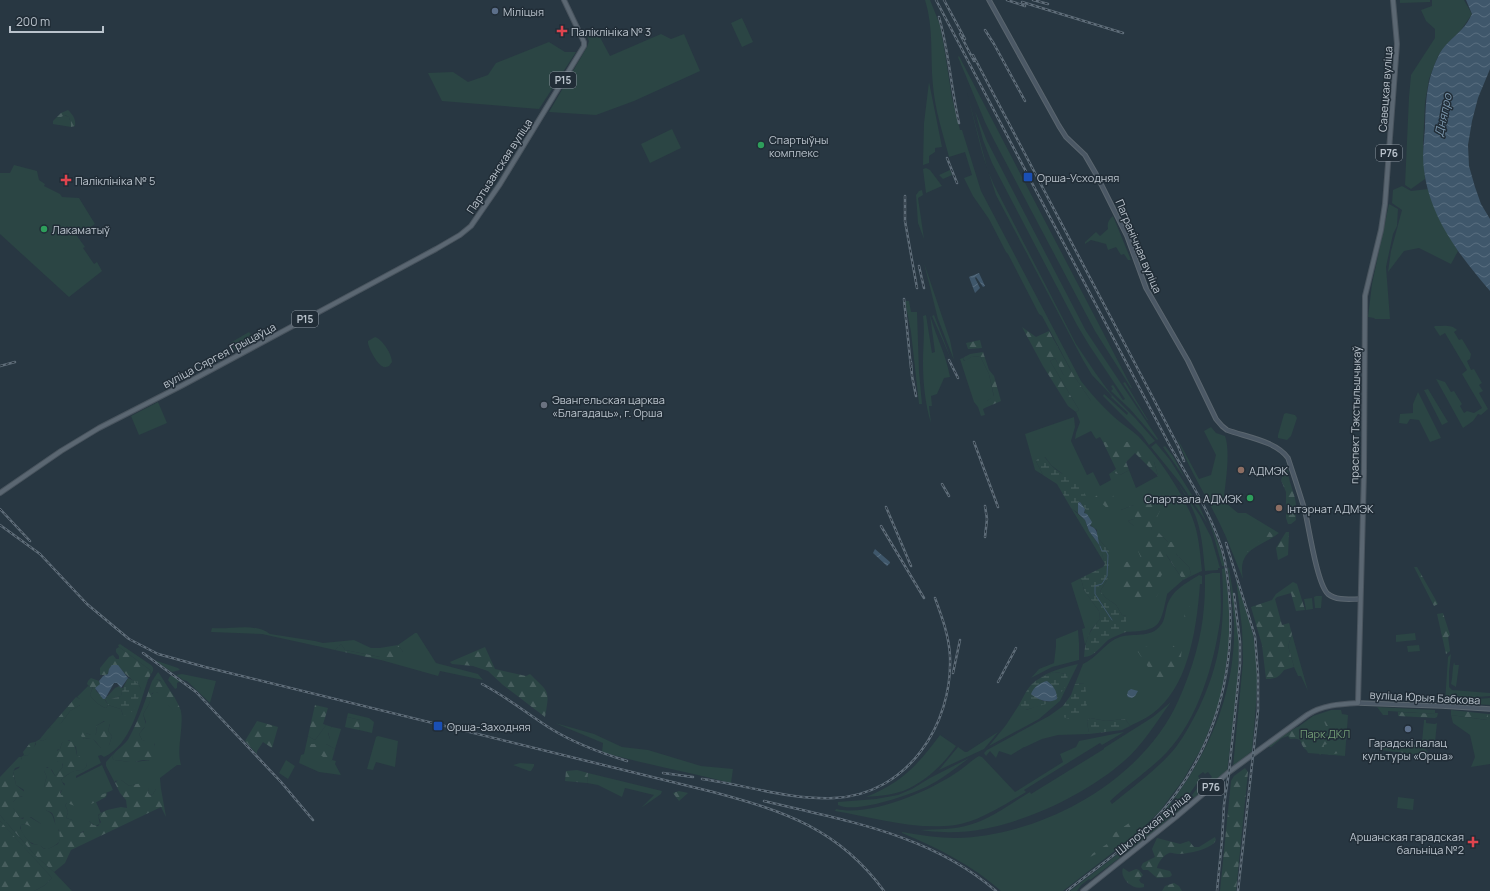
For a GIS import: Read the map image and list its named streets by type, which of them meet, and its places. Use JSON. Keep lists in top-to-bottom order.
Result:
{
  "streets": {
    "main road": [
      "Р15",
      "Савецкая вуліца",
      "Р76",
      "Партызанская вуліца",
      "Пагранічная вуліца",
      "вуліца Сяргея Грыцаўца",
      "праспект Тэкстыльшчыкаў",
      "вуліца Юрыя Бабкова",
      "Шклоўская вуліца"
    ]
  },
  "crossings": [
    ["Савецкая вуліца", "праспект Тэкстыльшчыкаў"],
    ["Партызанская вуліца", "вуліца Сяргея Грыцаўца"],
    ["Пагранічная вуліца", "праспект Тэкстыльшчыкаў"],
    ["праспект Тэкстыльшчыкаў", "вуліца Юрыя Бабкова"],
    ["праспект Тэкстыльшчыкаў", "Шклоўская вуліца"],
    ["вуліца Юрыя Бабкова", "Шклоўская вуліца"]
  ],
  "water": ["Дняпро"],
  "parks": ["Парк ДКЛ"],
  "places": {
    "other": [
      "Міліцыя",
      "Спартыўны комплекс",
      "Лакаматыў",
      "Эвангельская царква «Благадаць», г. Орша",
      "АДМЭК",
      "Спартзала АДМЭК",
      "Інтэрнат АДМЭК",
      "Гарадскі палац культуры «Орша»"
    ],
    "health": ["Паліклініка № 3", "Паліклініка № 5", "Аршанская гарадская бальніца №2"],
    "transit": ["Орша-Усходняя", "Орша-Заходняя"]
  },
  "scale_bar": "200 m"
}
